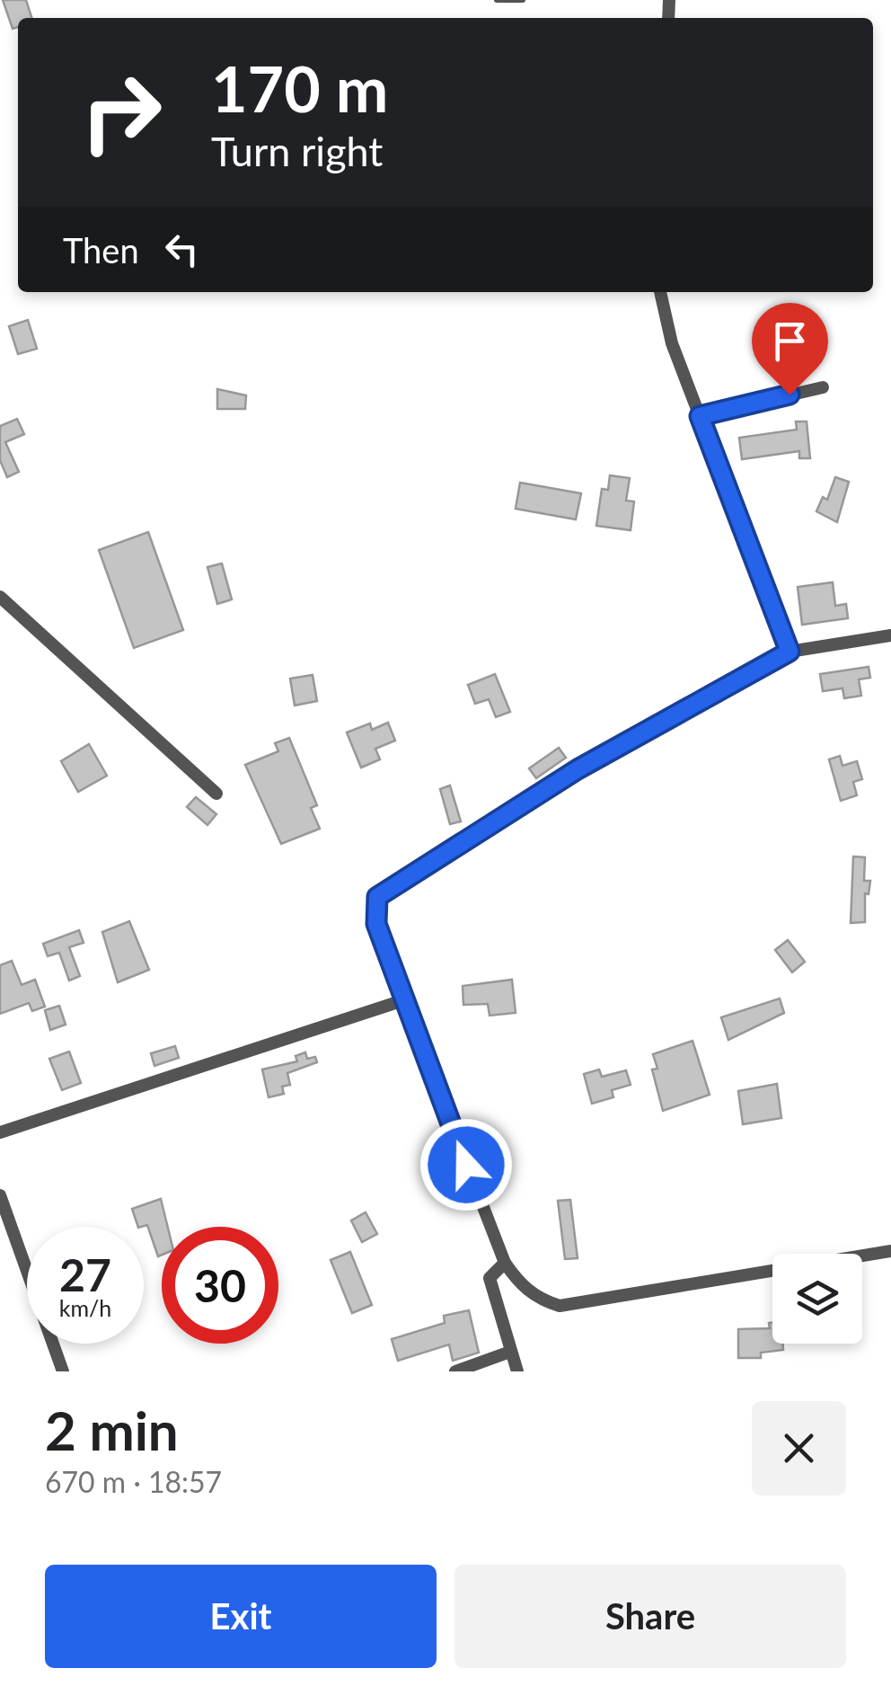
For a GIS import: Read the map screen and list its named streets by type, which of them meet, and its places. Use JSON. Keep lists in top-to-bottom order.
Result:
{
  "page": {
    "turn": ["170 m", "Turn right"],
    "then": "Then",
    "speed": "27 km/h",
    "limit": "30",
    "heading": ["2 min", "670 m · 18:57"],
    "buttons": ["Exit", "Share"]
  }
}
